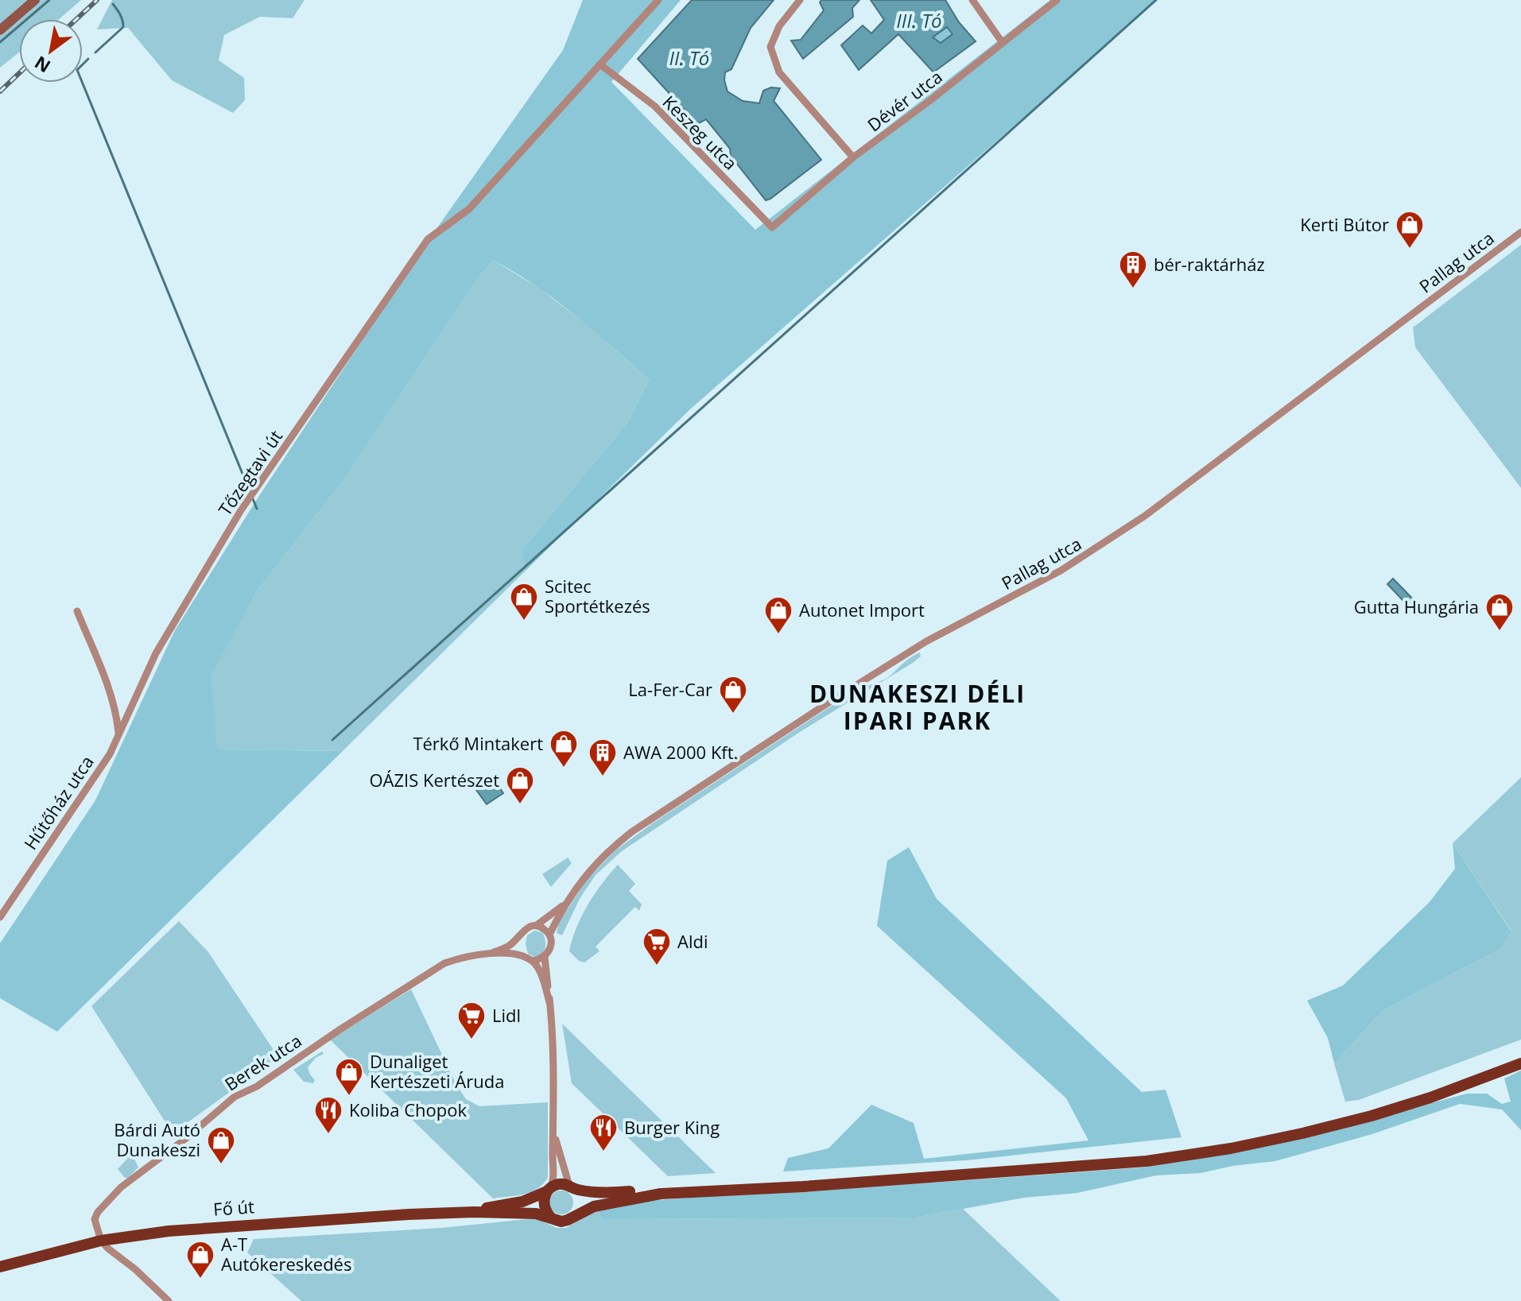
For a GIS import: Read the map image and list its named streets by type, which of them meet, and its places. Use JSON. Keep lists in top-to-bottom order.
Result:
{
  "streets": {
    "main road": ["Fő út"],
    "street": [
      "Dévér utca",
      "Keszeg utca",
      "Pallag utca",
      "Tőzegtavi út",
      "Hűtőház utca",
      "Berek utca"
    ]
  },
  "crossings": [
    ["Dévér utca", "Keszeg utca"],
    ["Keszeg utca", "Tőzegtavi út"],
    ["Pallag utca", "Berek utca"],
    ["Tőzegtavi út", "Hűtőház utca"],
    ["Berek utca", "Fő út"]
  ],
  "districts": ["DUNAKESZI DÉLI IPARI PARK"],
  "water": ["III. Tó", "II. Tó"],
  "places": {
    "shop": [
      "Kerti Bútor",
      "Scitec Sportétkezés",
      "Gutta Hungária",
      "Autonet Import",
      "La-Fer-Car",
      "Térkő Mintakert",
      "OÁZIS Kertészet",
      "Dunaliget Kertészeti Áruda",
      "Bárdi Autó Dunakeszi",
      "A-T Autókereskedés"
    ],
    "building": ["bér-raktárház", "AWA 2000 Kft."],
    "supermarket": ["Aldi", "Lidl"],
    "restaurant": ["Koliba Chopok", "Burger King"]
  },
  "north": "bottom left"
}
